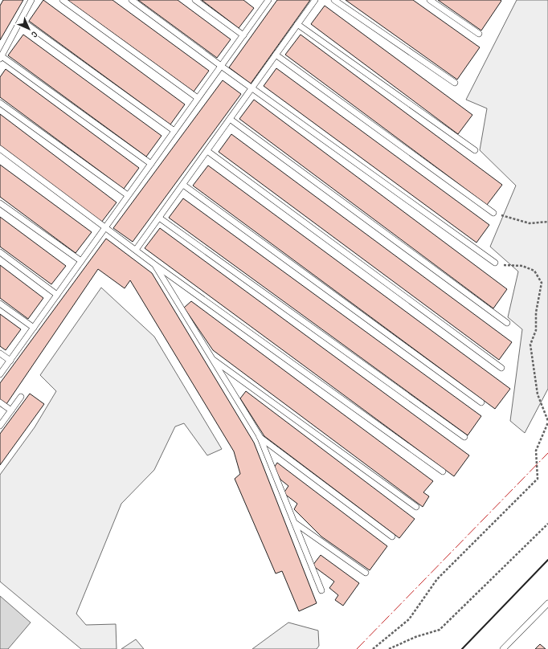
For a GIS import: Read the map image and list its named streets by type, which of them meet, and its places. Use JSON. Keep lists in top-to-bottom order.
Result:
{
  "north": "bottom right"
}
